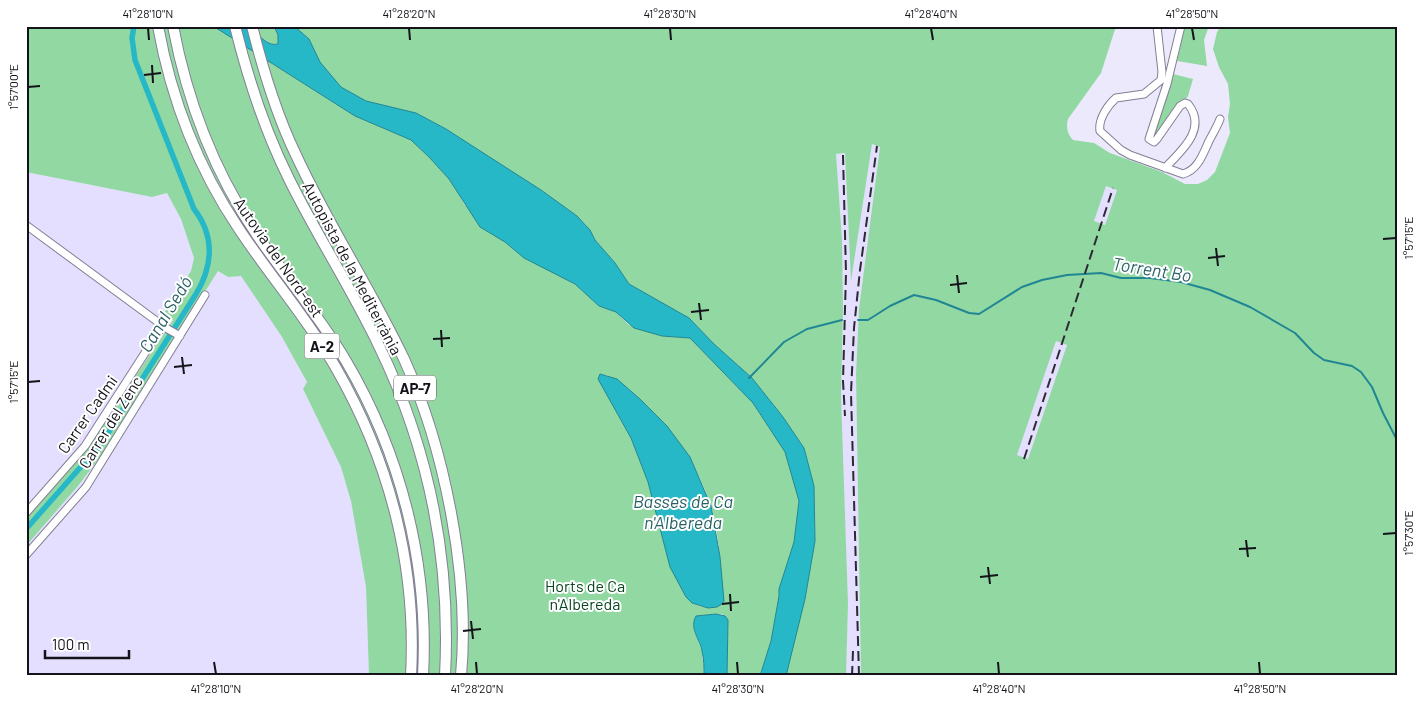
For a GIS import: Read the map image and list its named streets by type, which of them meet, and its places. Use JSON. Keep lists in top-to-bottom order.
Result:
{
  "streets": {
    "highway": [
      "Autovia del Nord-est",
      "Autopista de la Mediterrània",
      "A-2",
      "AP-7"
    ],
    "street": ["Carrer Cadmi", "Carrer del Zenc"]
  },
  "water": ["Torrent Bo", "Canal Sedó", "Basses de Ca n'Albereda"],
  "parks": ["Horts de Ca n'Albereda"],
  "scale_bar": "100 m",
  "coordinates": [
    "41°28'10\"N",
    "41°28'20\"N",
    "41°28'30\"N",
    "41°28'40\"N",
    "41°28'50\"N",
    "1°57'00\"E",
    "1°57'15\"E",
    "1°57'30\"E"
  ]
}
